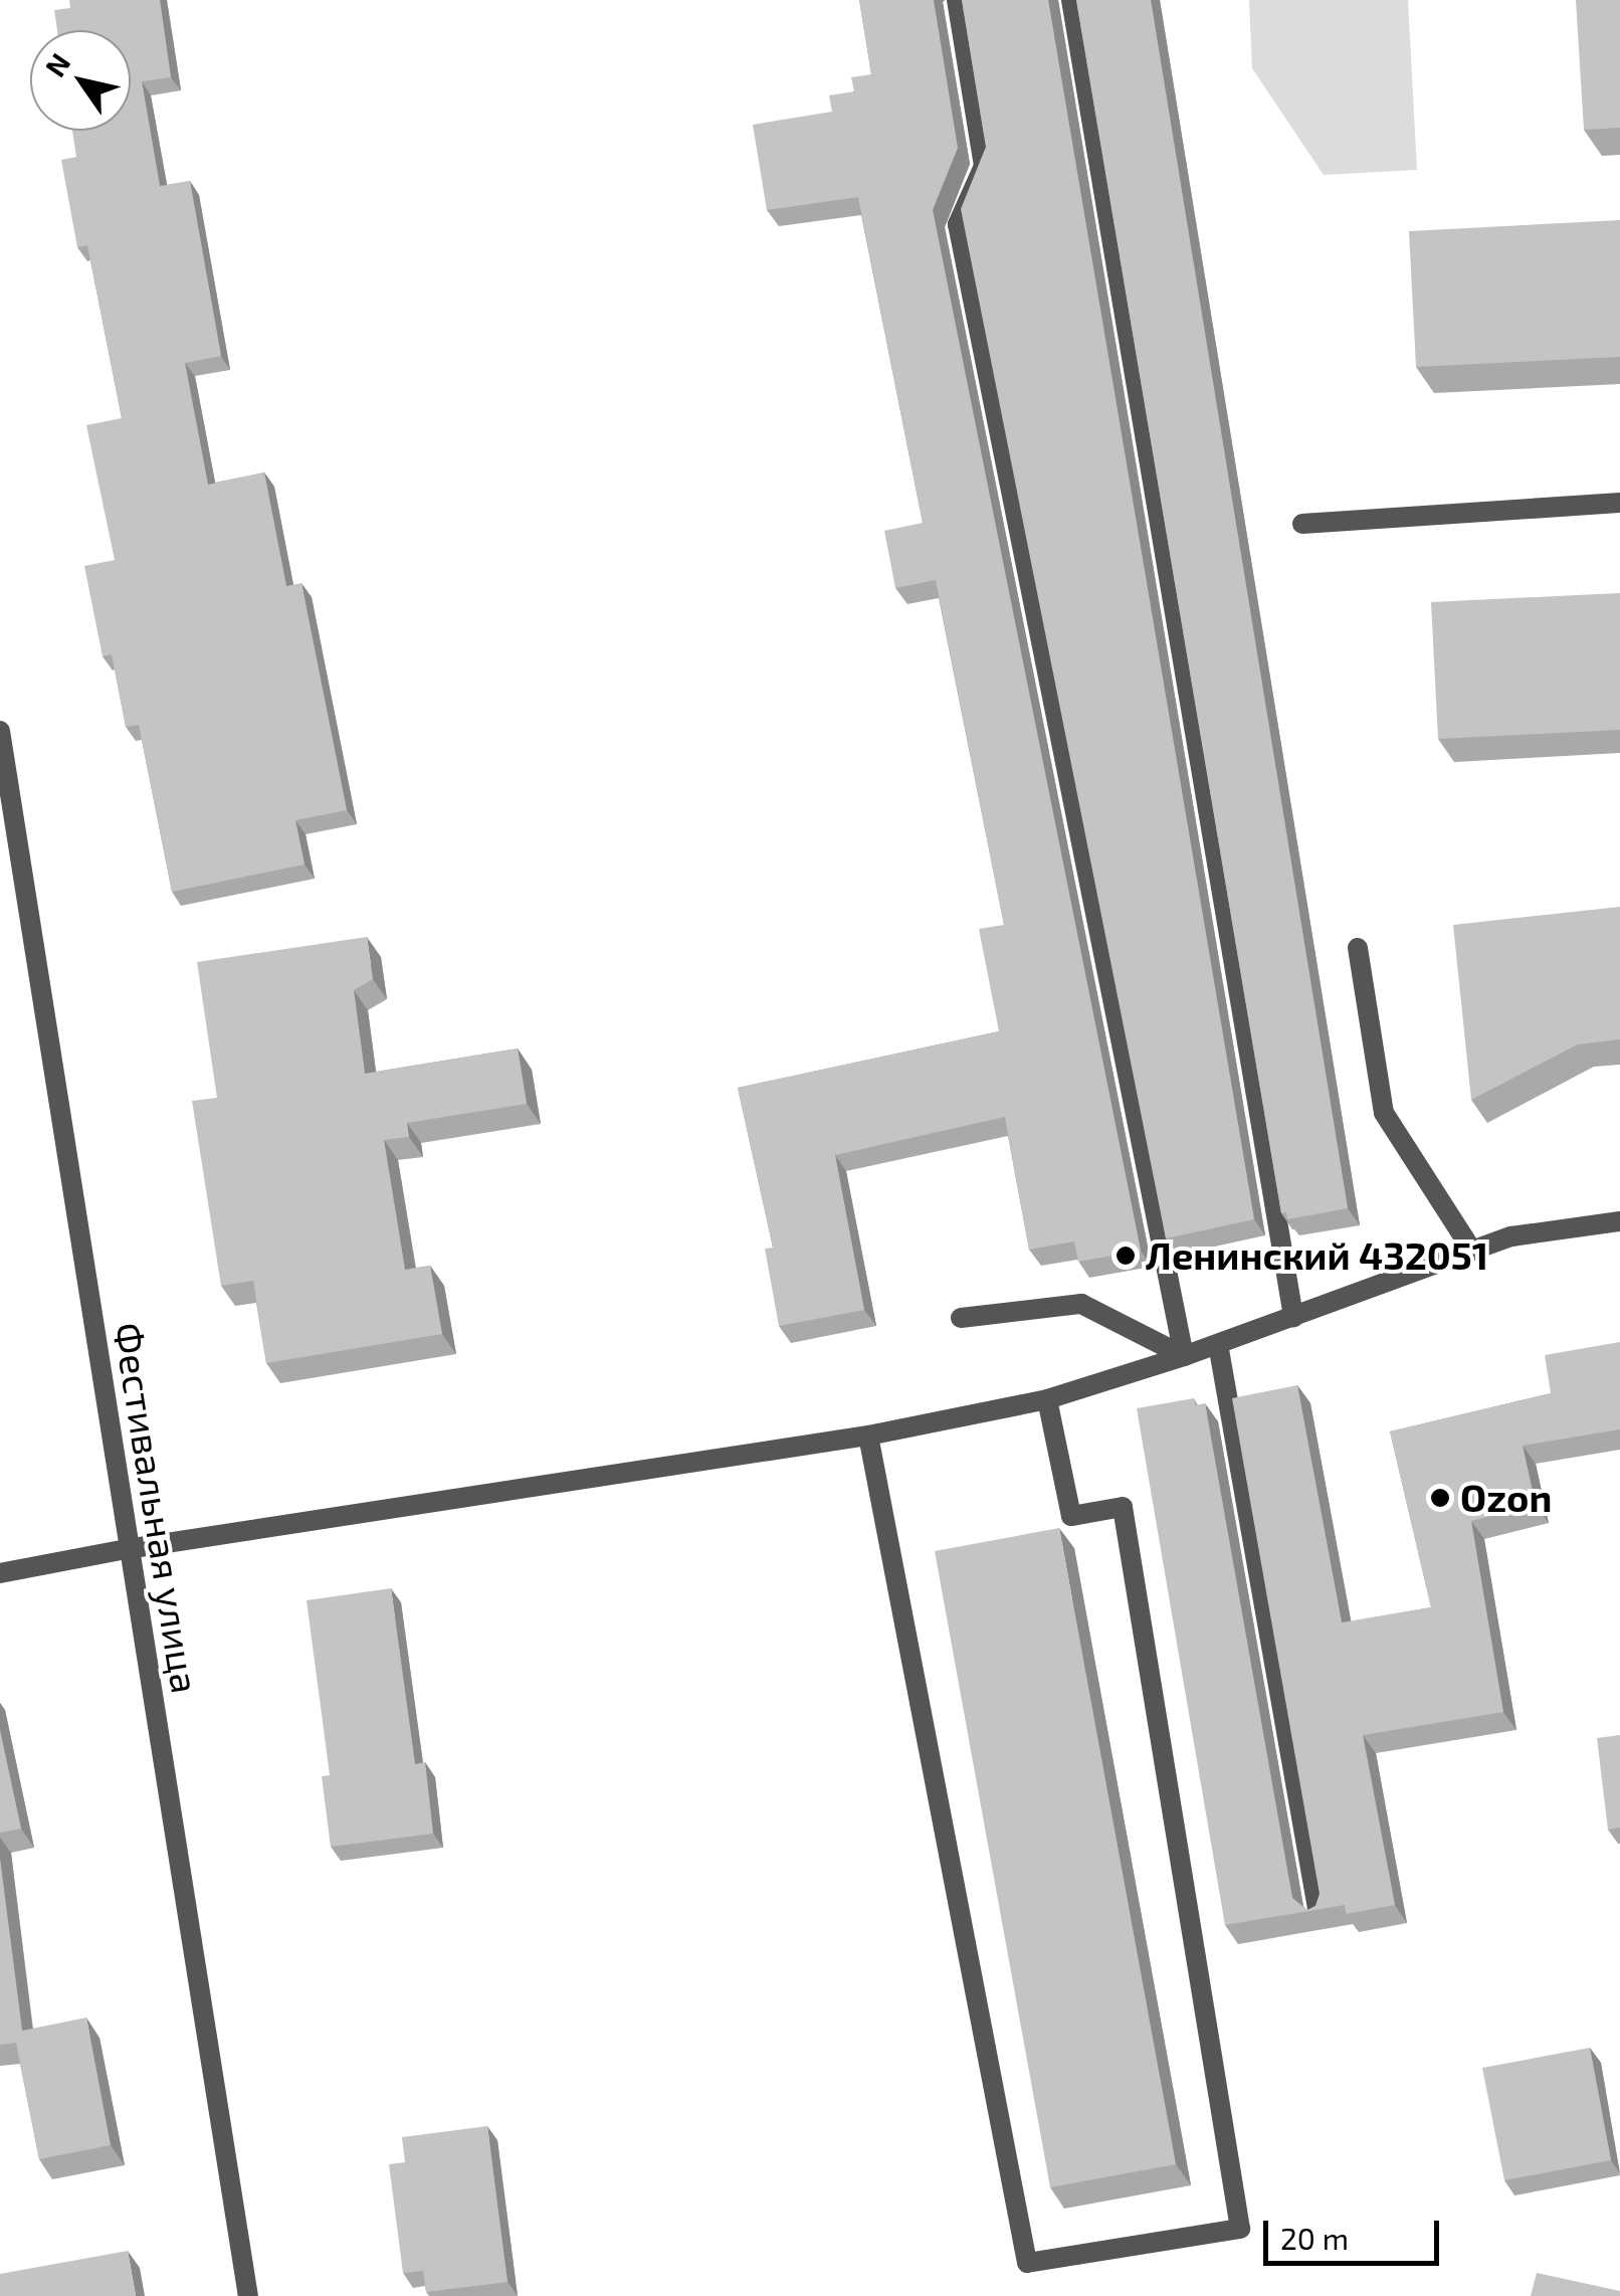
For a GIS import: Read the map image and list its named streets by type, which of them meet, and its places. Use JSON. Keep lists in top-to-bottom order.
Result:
{
  "streets": {
    "street": ["Фестивальная улица"]
  },
  "places": ["Ленинский 432051", "Ozon"],
  "scale_bar": "20 m",
  "north": "top left"
}
